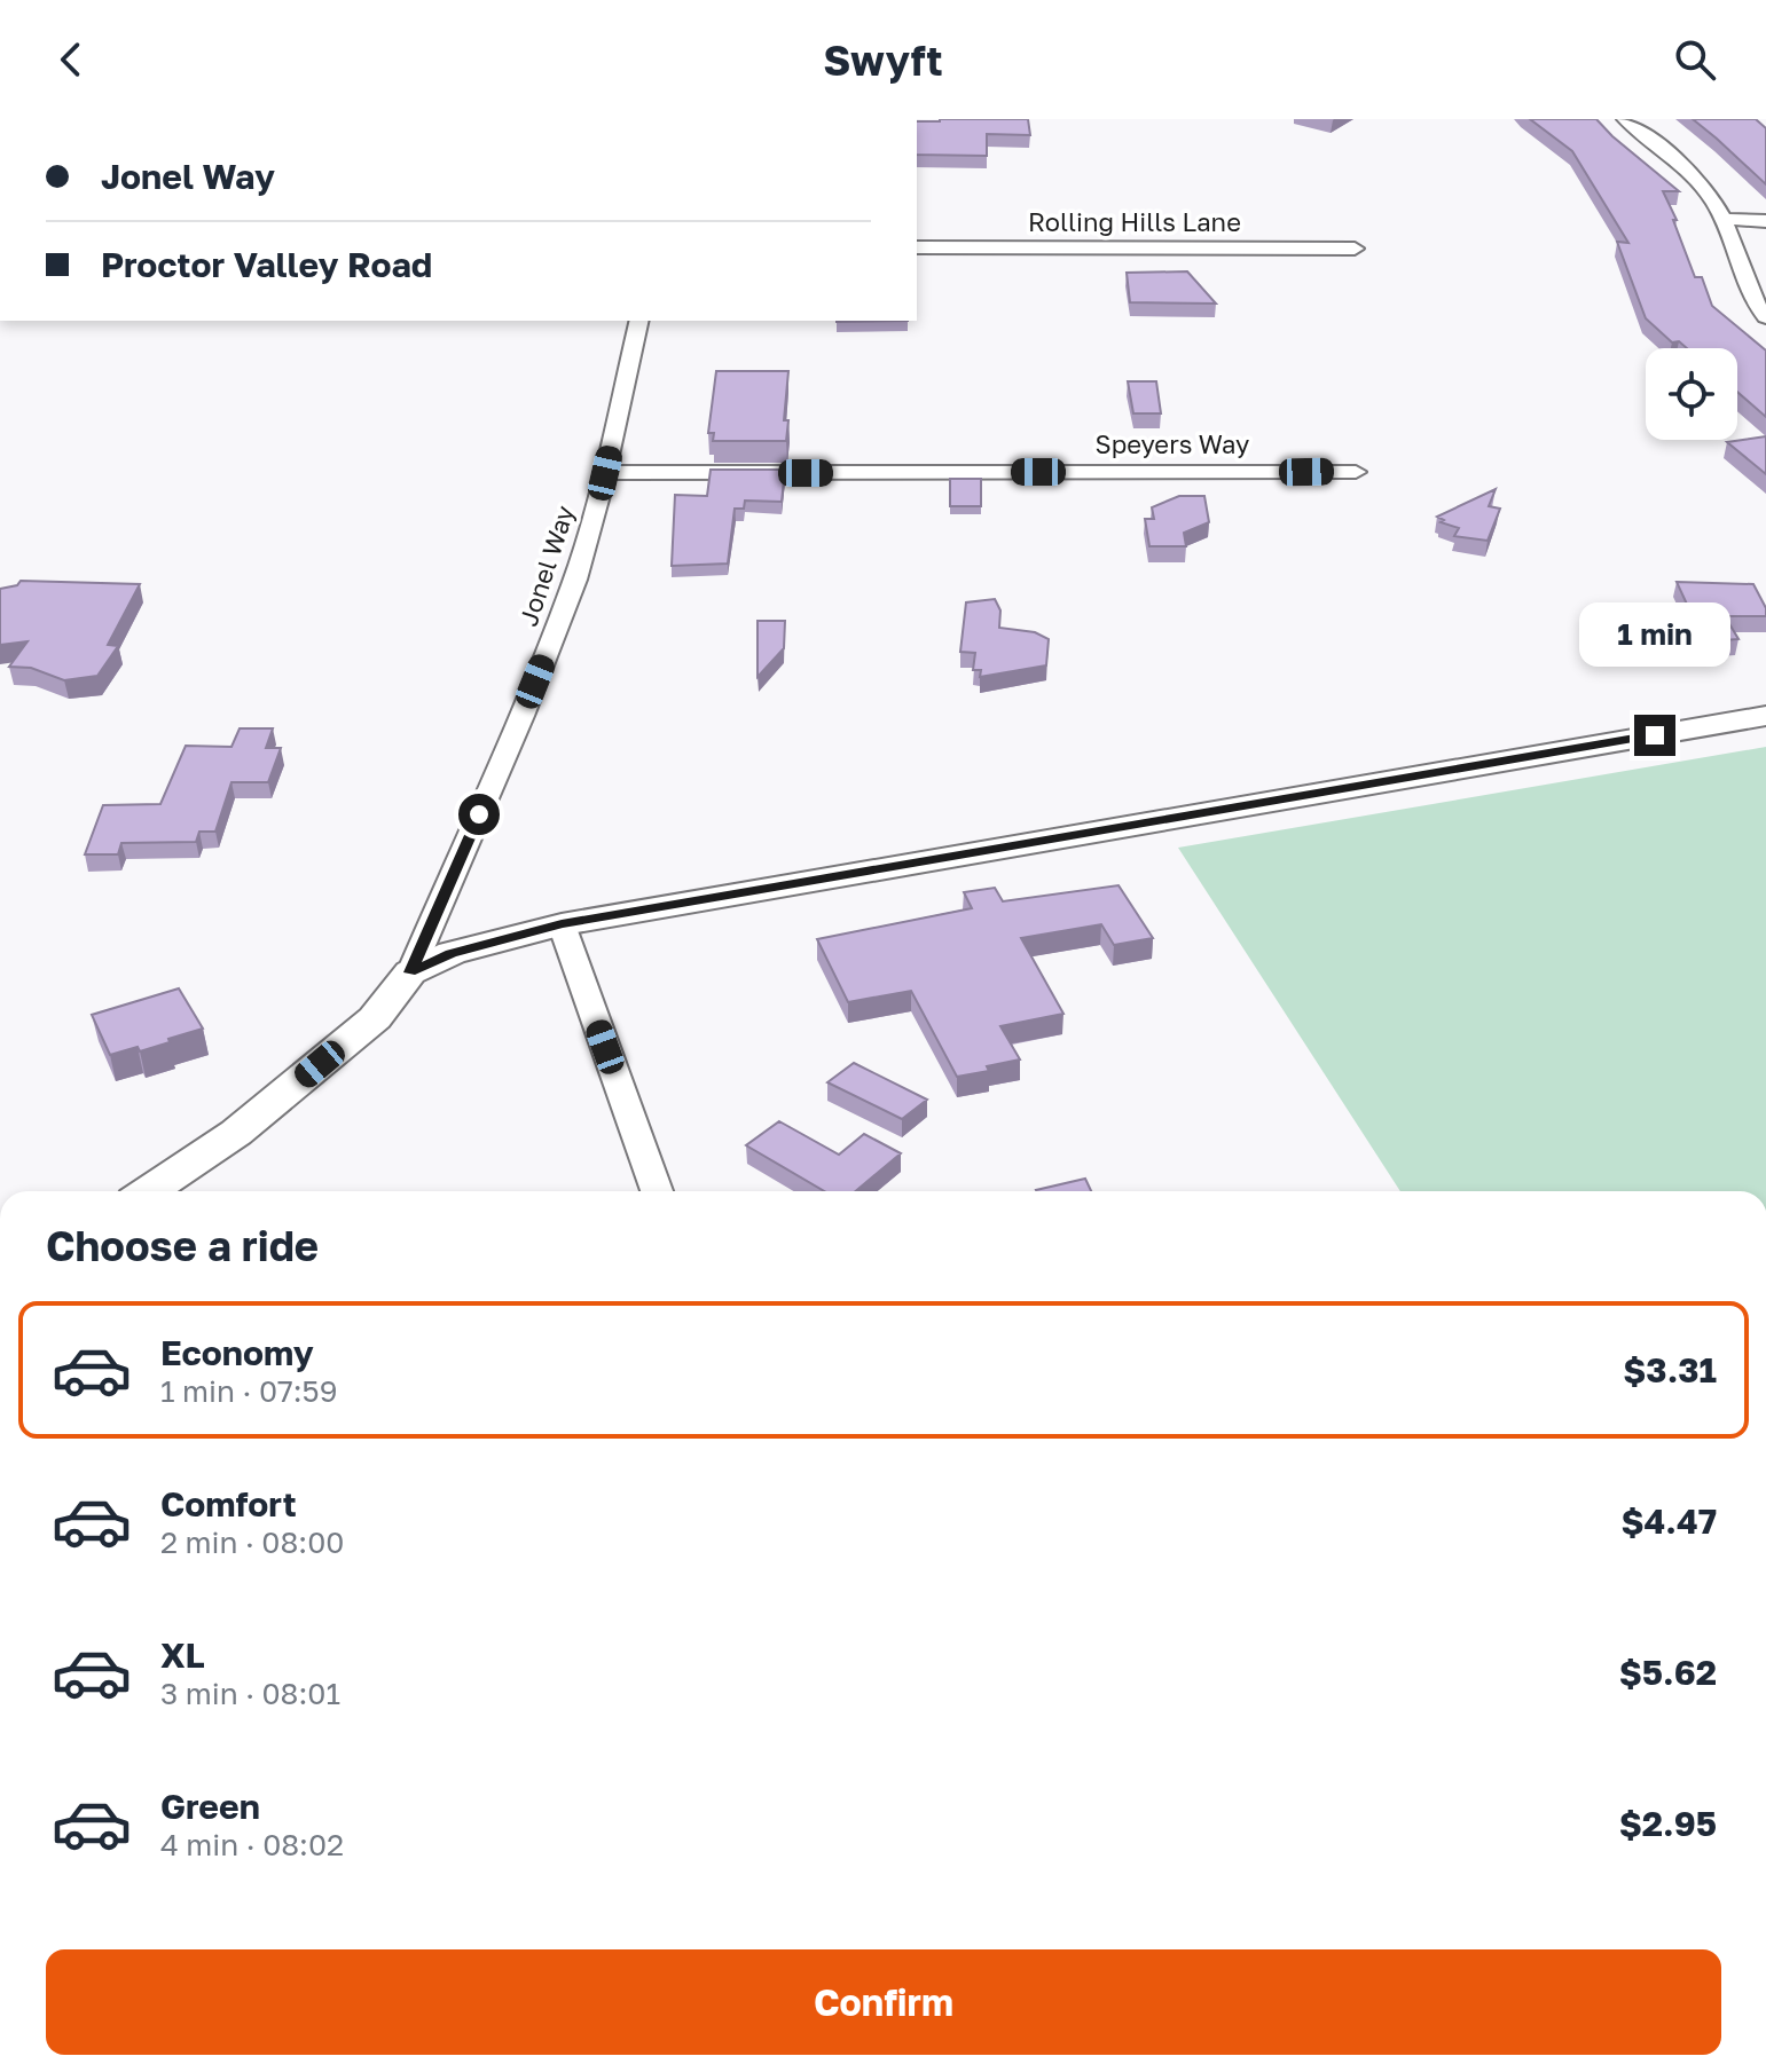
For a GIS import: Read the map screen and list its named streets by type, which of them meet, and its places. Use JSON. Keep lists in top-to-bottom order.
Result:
{
  "streets": {
    "street": ["Rolling Hills Lane", "Speyers Way", "Jonel Way"]
  },
  "crossings": [
    ["Speyers Way", "Jonel Way"]
  ],
  "page": {
    "header": "Swyft",
    "banner": ["Jonel Way", "Proctor Valley Road"],
    "bubble": "1 min",
    "heading": "Choose a ride",
    "list": [
      {
        "name": "Economy",
        "note": "1 min · 07:59",
        "value": "$3.31"
      },
      {
        "name": "Comfort",
        "note": "2 min · 08:00",
        "value": "$4.47"
      },
      {
        "name": "XL",
        "note": "3 min · 08:01",
        "value": "$5.62"
      },
      {
        "name": "Green",
        "note": "4 min · 08:02",
        "value": "$2.95"
      }
    ],
    "buttons": "Confirm"
  }
}
